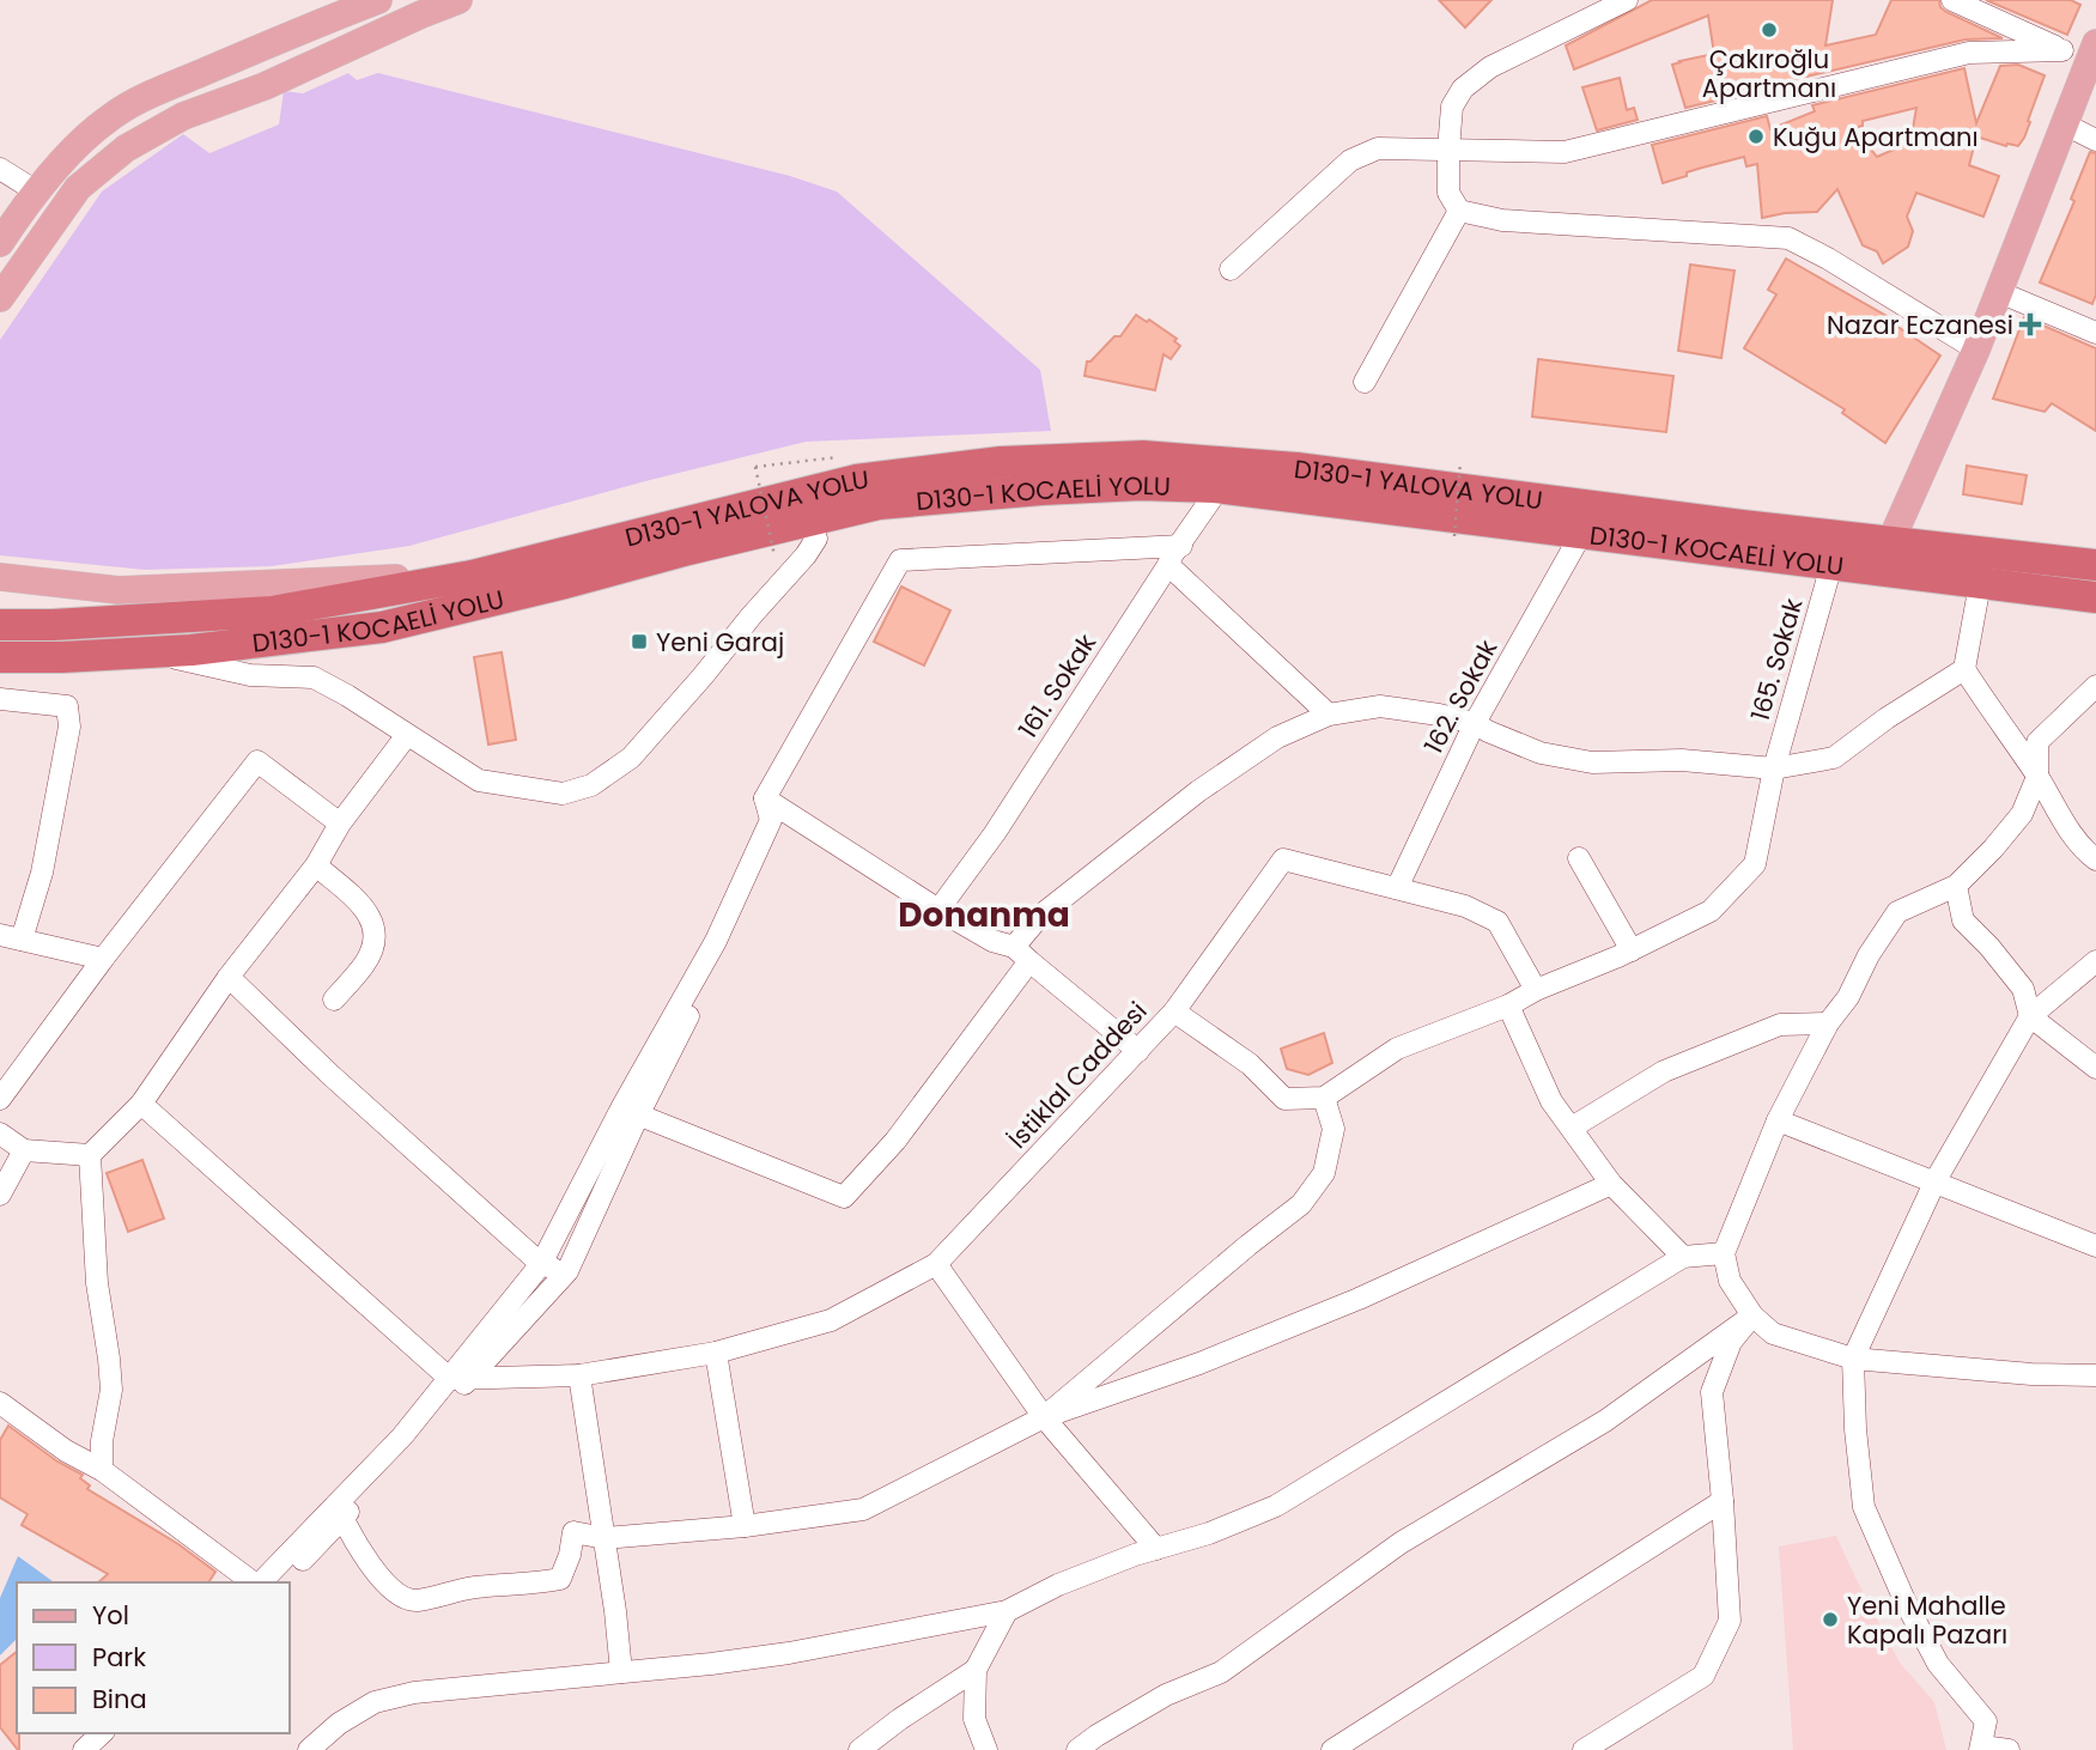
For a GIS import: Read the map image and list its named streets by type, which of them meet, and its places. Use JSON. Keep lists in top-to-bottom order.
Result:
{
  "streets": {
    "highway": ["D130-1 YALOVA YOLU", "D130-1 KOCAELİ YOLU"],
    "street": [
      "165. Sokak",
      "161. Sokak",
      "162. Sokak",
      "İstiklal Caddesi"
    ]
  },
  "crossings": [
    ["D130-1 YALOVA YOLU", "D130-1 KOCAELİ YOLU"],
    ["D130-1 KOCAELİ YOLU", "165. Sokak"],
    ["D130-1 KOCAELİ YOLU", "161. Sokak"],
    ["D130-1 KOCAELİ YOLU", "162. Sokak"]
  ],
  "districts": ["Donanma"],
  "places": {
    "other": ["Çakıroğlu Apartmanı", "Kuğu Apartmanı", "Yeni Mahalle Kapalı Pazarı"],
    "health": ["Nazar Eczanesi"],
    "transit": ["Yeni Garaj"]
  },
  "legend": ["Yol", "Park", "Bina"]
}
